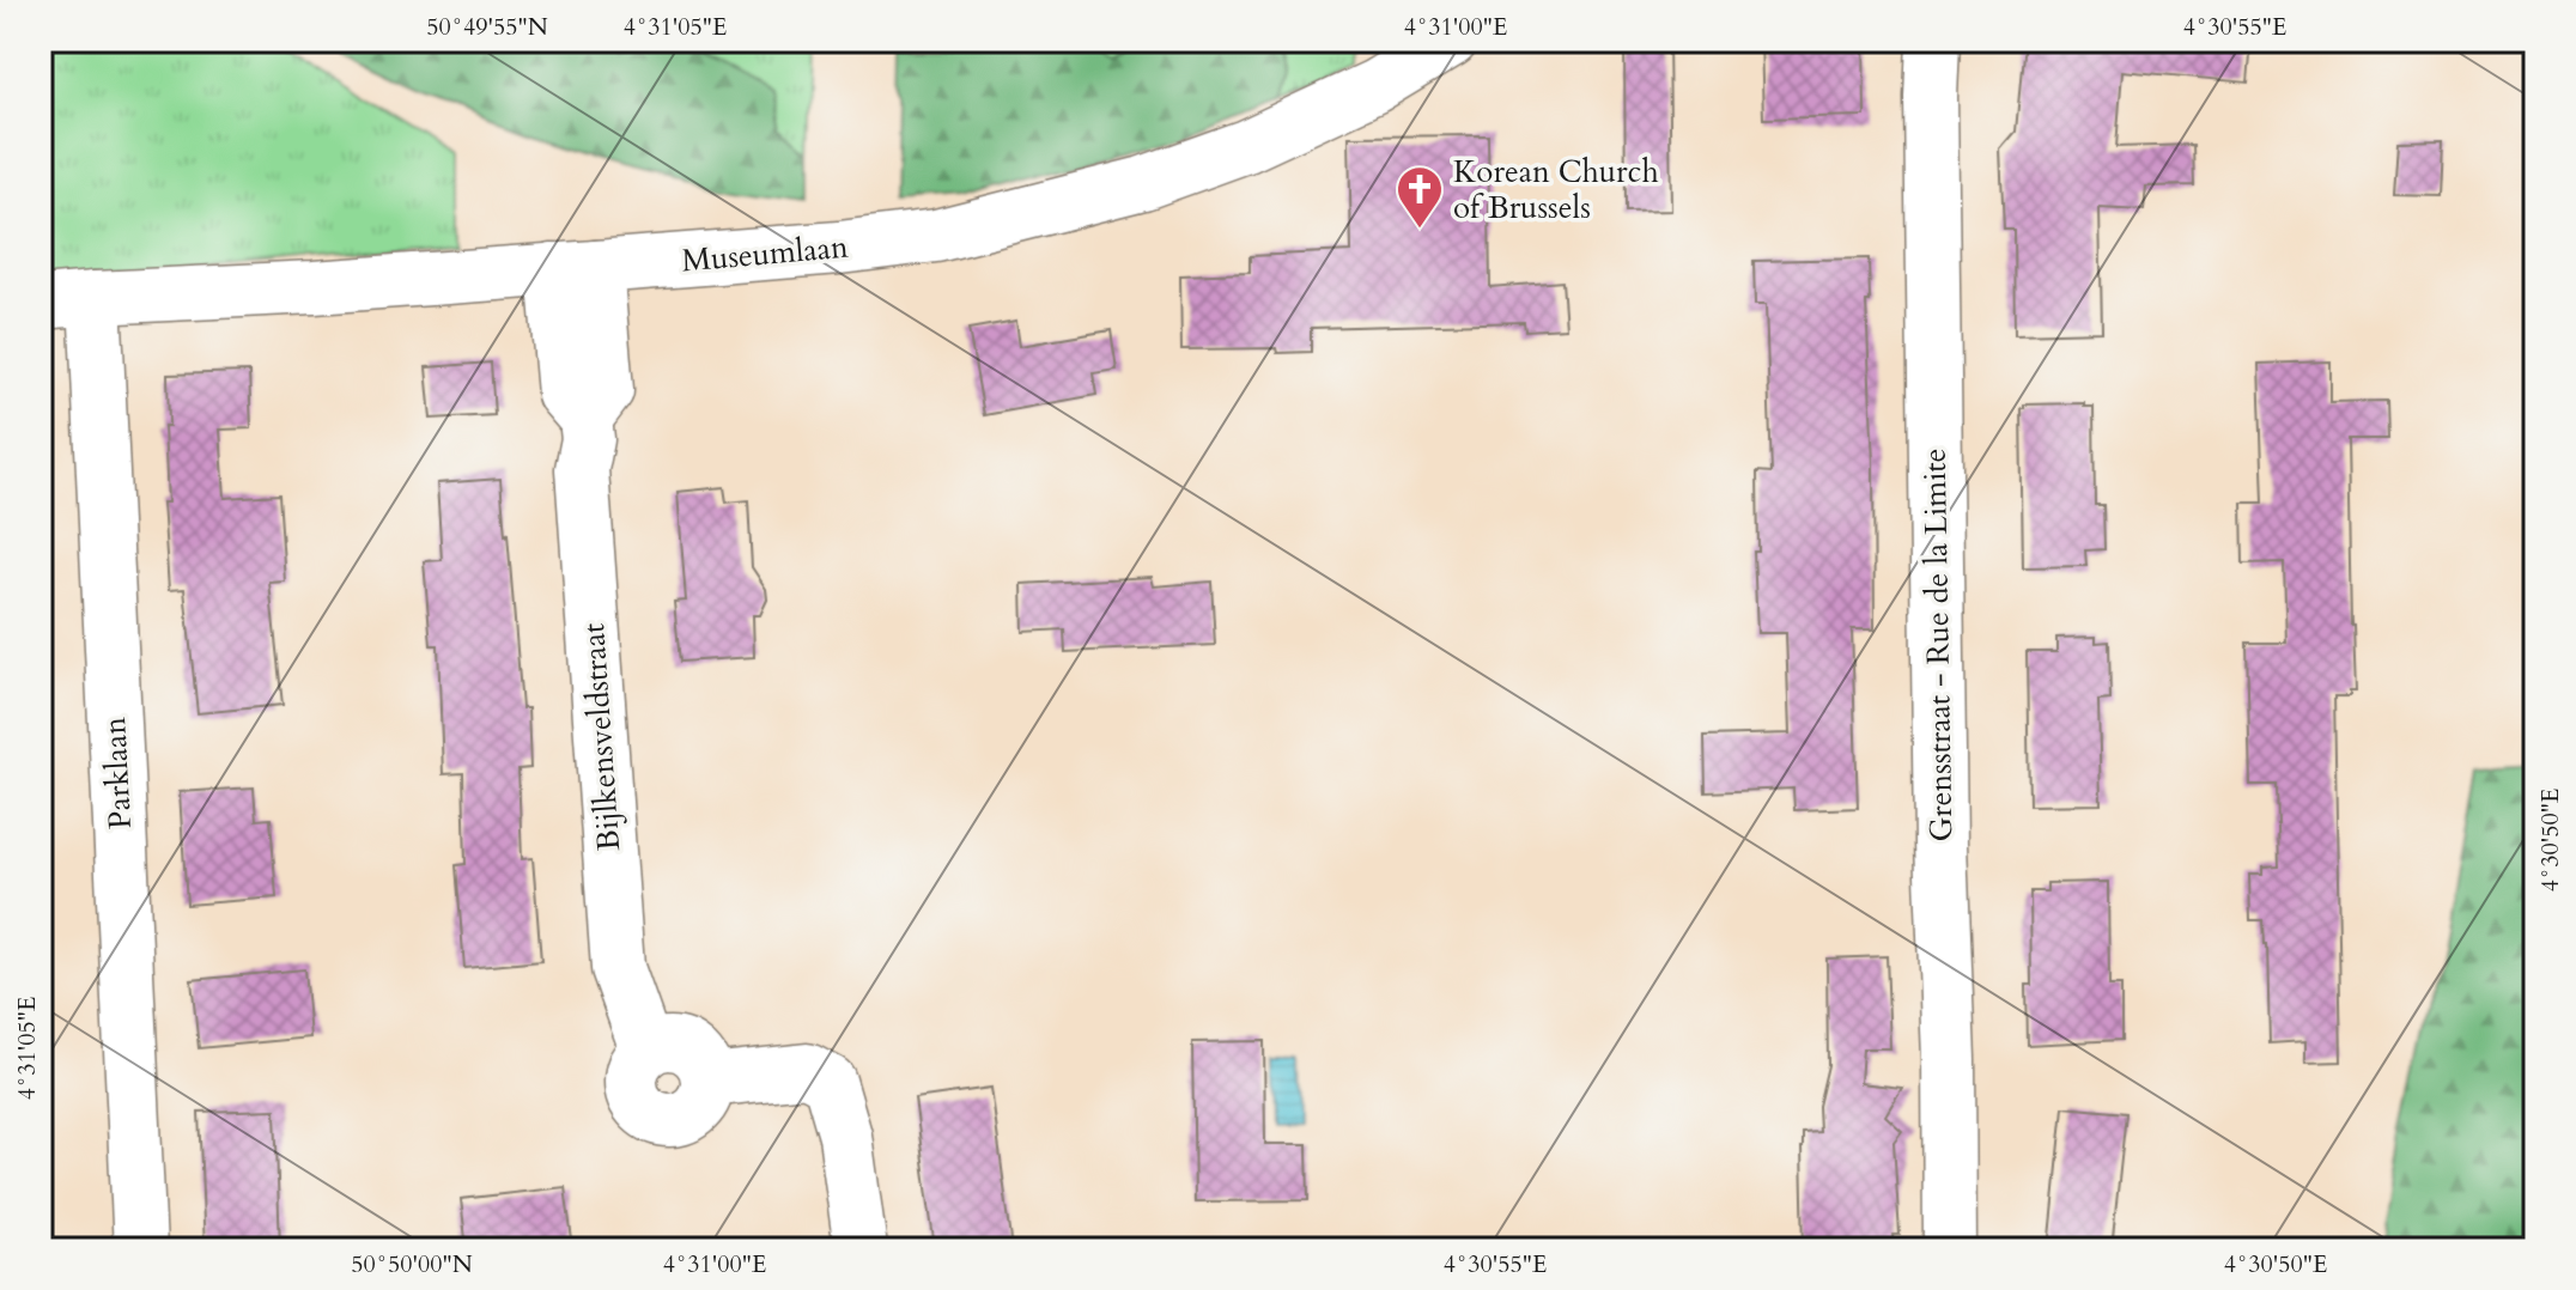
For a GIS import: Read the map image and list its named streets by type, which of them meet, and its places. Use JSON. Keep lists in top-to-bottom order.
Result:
{
  "streets": {
    "street": [
      "Museumlaan",
      "Grensstraat - Rue de la Limite",
      "Bijlkensveldstraat",
      "Parklaan"
    ]
  },
  "crossings": [
    ["Museumlaan", "Bijlkensveldstraat"],
    ["Museumlaan", "Parklaan"]
  ],
  "places": {
    "church": ["Korean Church of Brussels"]
  },
  "coordinates": [
    "50°49'55\"N",
    "4°31'05\"E",
    "4°31'00\"E",
    "4°30'55\"E",
    "4°30'50\"E",
    "50°50'00\"N"
  ]
}
